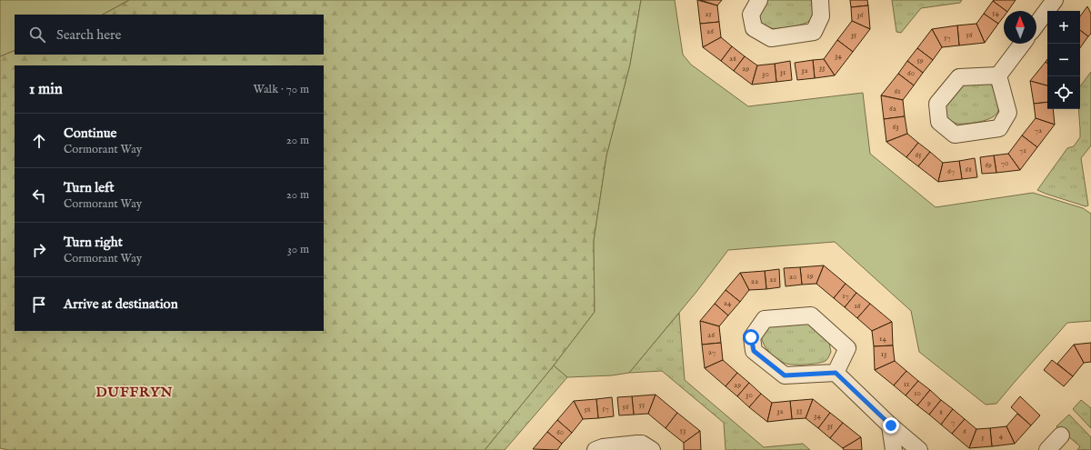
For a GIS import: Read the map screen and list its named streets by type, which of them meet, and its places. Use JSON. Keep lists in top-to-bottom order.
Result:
{
  "districts": ["DUFFRYN"],
  "house_numbers": [
    "54",
    "25",
    "36",
    "26",
    "35",
    "56",
    "57",
    "34",
    "28",
    "59",
    "33",
    "29",
    "32",
    "31",
    "60",
    "30",
    "61",
    "62",
    "63",
    "72",
    "71",
    "65",
    "70",
    "69",
    "68",
    "67",
    "19",
    "20",
    "21",
    "22",
    "17",
    "24",
    "16",
    "26",
    "14",
    "27",
    "13",
    "11",
    "29",
    "10",
    "30",
    "9",
    "55",
    "56",
    "57",
    "58",
    "33",
    "32",
    "8",
    "34",
    "7",
    "35",
    "53",
    "6",
    "60",
    "4",
    "5"
  ],
  "north": "top",
  "page": {
    "map_buttons": ["+", "−"],
    "search": "Search here",
    "heading": ["1 min", "Walk · 70 m"],
    "list": [
      ["Continue", "Cormorant Way", "20 m"],
      ["Turn left", "Cormorant Way", "20 m"],
      ["Turn right", "Cormorant Way", "30 m"],
      "Arrive at destination"
    ]
  }
}
